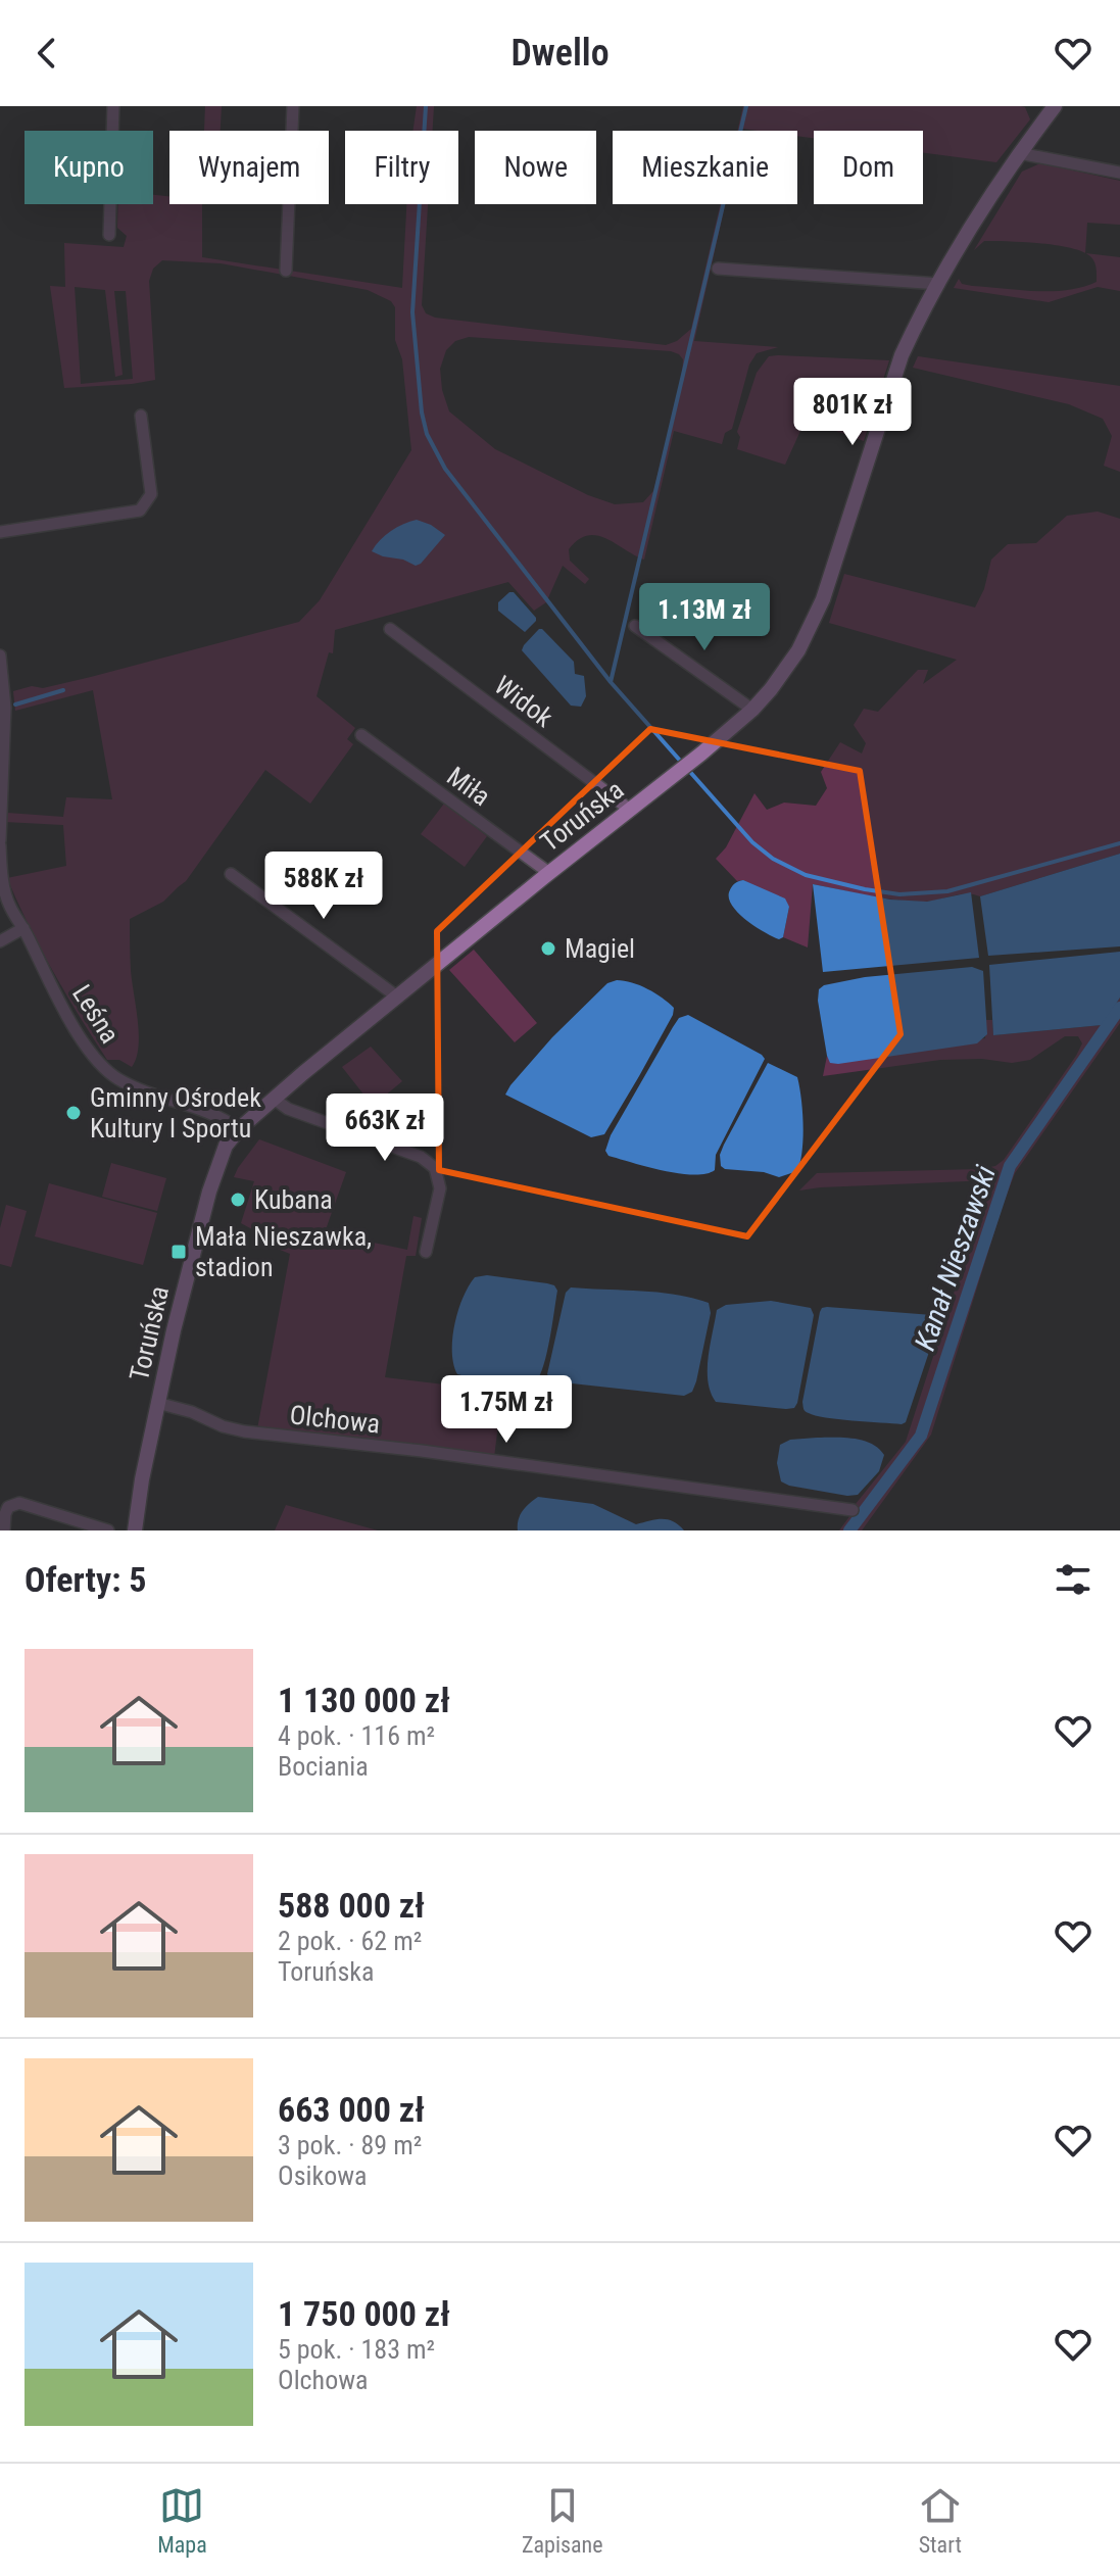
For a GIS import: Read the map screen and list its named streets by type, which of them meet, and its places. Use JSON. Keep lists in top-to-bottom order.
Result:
{
  "streets": {
    "main road": ["Toruńska"],
    "street": [
      "Widok",
      "Miła",
      "Leśna",
      "Olchowa"
    ]
  },
  "crossings": [
    ["Widok", "Toruńska"],
    ["Miła", "Toruńska"],
    ["Toruńska", "Leśna"],
    ["Toruńska", "Olchowa"]
  ],
  "water": ["Kanał Nieszawski"],
  "places": {
    "other": ["Magiel", "Gminny Ośrodek Kultury I Sportu", "Kubana"],
    "transit": ["Mała Nieszawka, stadion"]
  },
  "page": {
    "header": "Dwello",
    "chip": [
      "Kupno",
      "Wynajem",
      "Filtry",
      "Nowe",
      "Mieszkanie",
      "Dom"
    ],
    "price": [
      "801K zł",
      "1.13M zł",
      "588K zł",
      "663K zł",
      "1.75M zł"
    ],
    "heading": "Oferty: 5",
    "list": [
      {
        "name": "1 130 000 zł",
        "note": "4 pok. · 116 m² · Bociania"
      },
      {
        "name": "588 000 zł",
        "note": "2 pok. · 62 m² · Toruńska"
      },
      {
        "name": "663 000 zł",
        "note": "3 pok. · 89 m² · Osikowa"
      },
      {
        "name": "1 750 000 zł",
        "note": "5 pok. · 183 m² · Olchowa"
      }
    ],
    "tabs": ["Mapa", "Zapisane", "Start"]
  }
}
